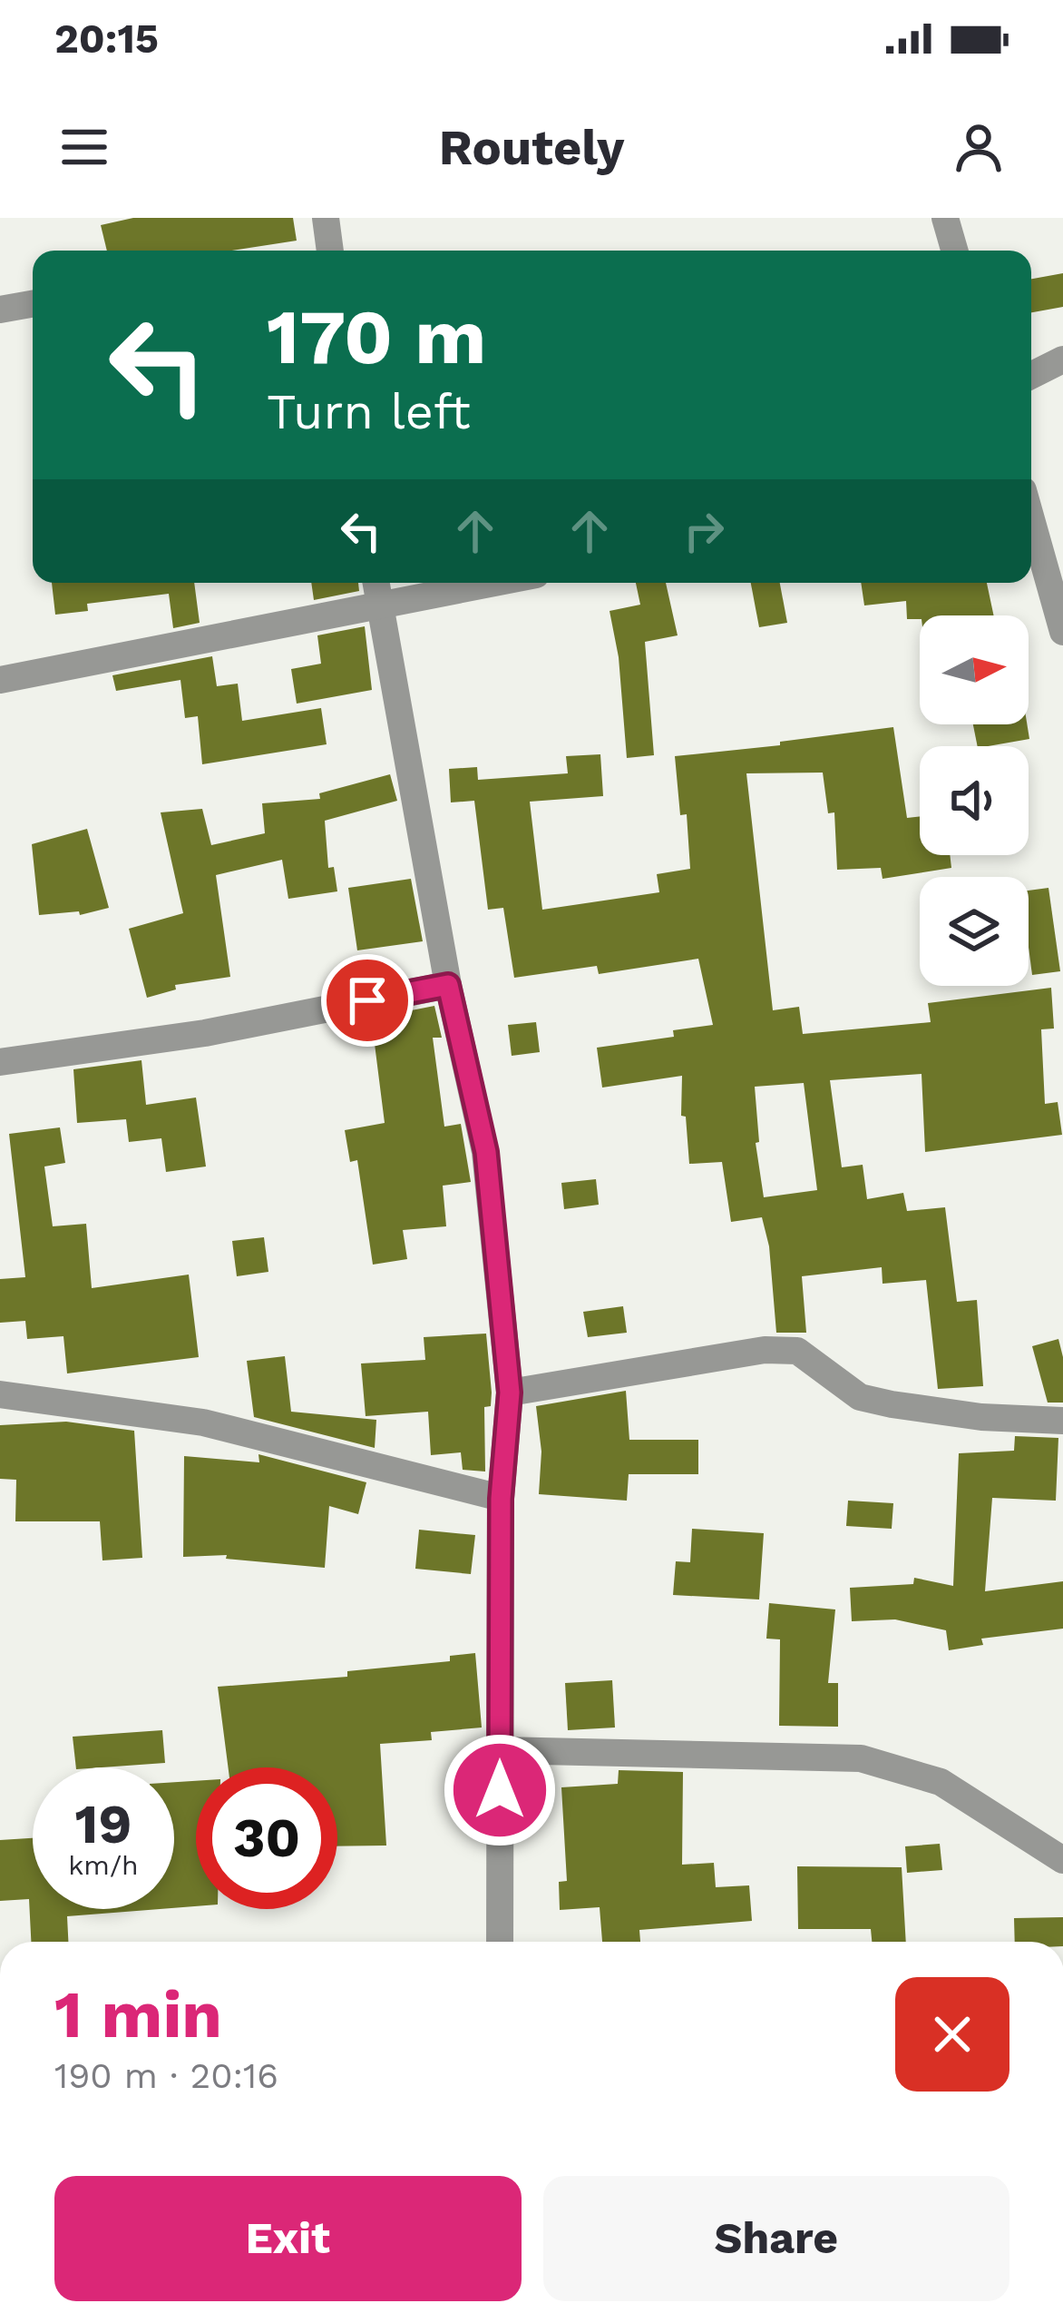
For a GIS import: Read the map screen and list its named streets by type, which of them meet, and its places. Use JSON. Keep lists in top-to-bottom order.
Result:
{
  "north": "right",
  "page": {
    "status": "20:15",
    "header": "Routely",
    "turn": ["170 m", "Turn left"],
    "speed": "19 km/h",
    "limit": "30",
    "heading": ["1 min", "190 m · 20:16"],
    "buttons": ["Exit", "Share"]
  }
}
